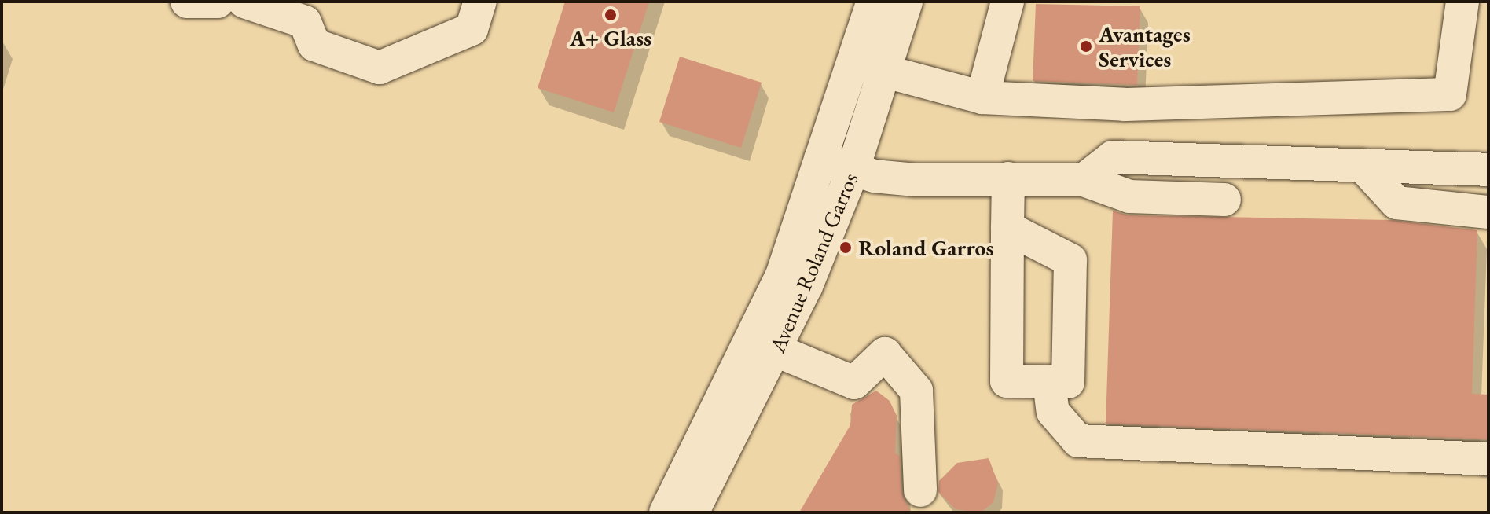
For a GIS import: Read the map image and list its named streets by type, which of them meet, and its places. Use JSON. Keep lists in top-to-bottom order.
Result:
{
  "streets": {
    "street": ["Avenue Roland Garros"]
  },
  "places": ["A+ Glass", "Avantages Services", "Roland Garros"]
}
